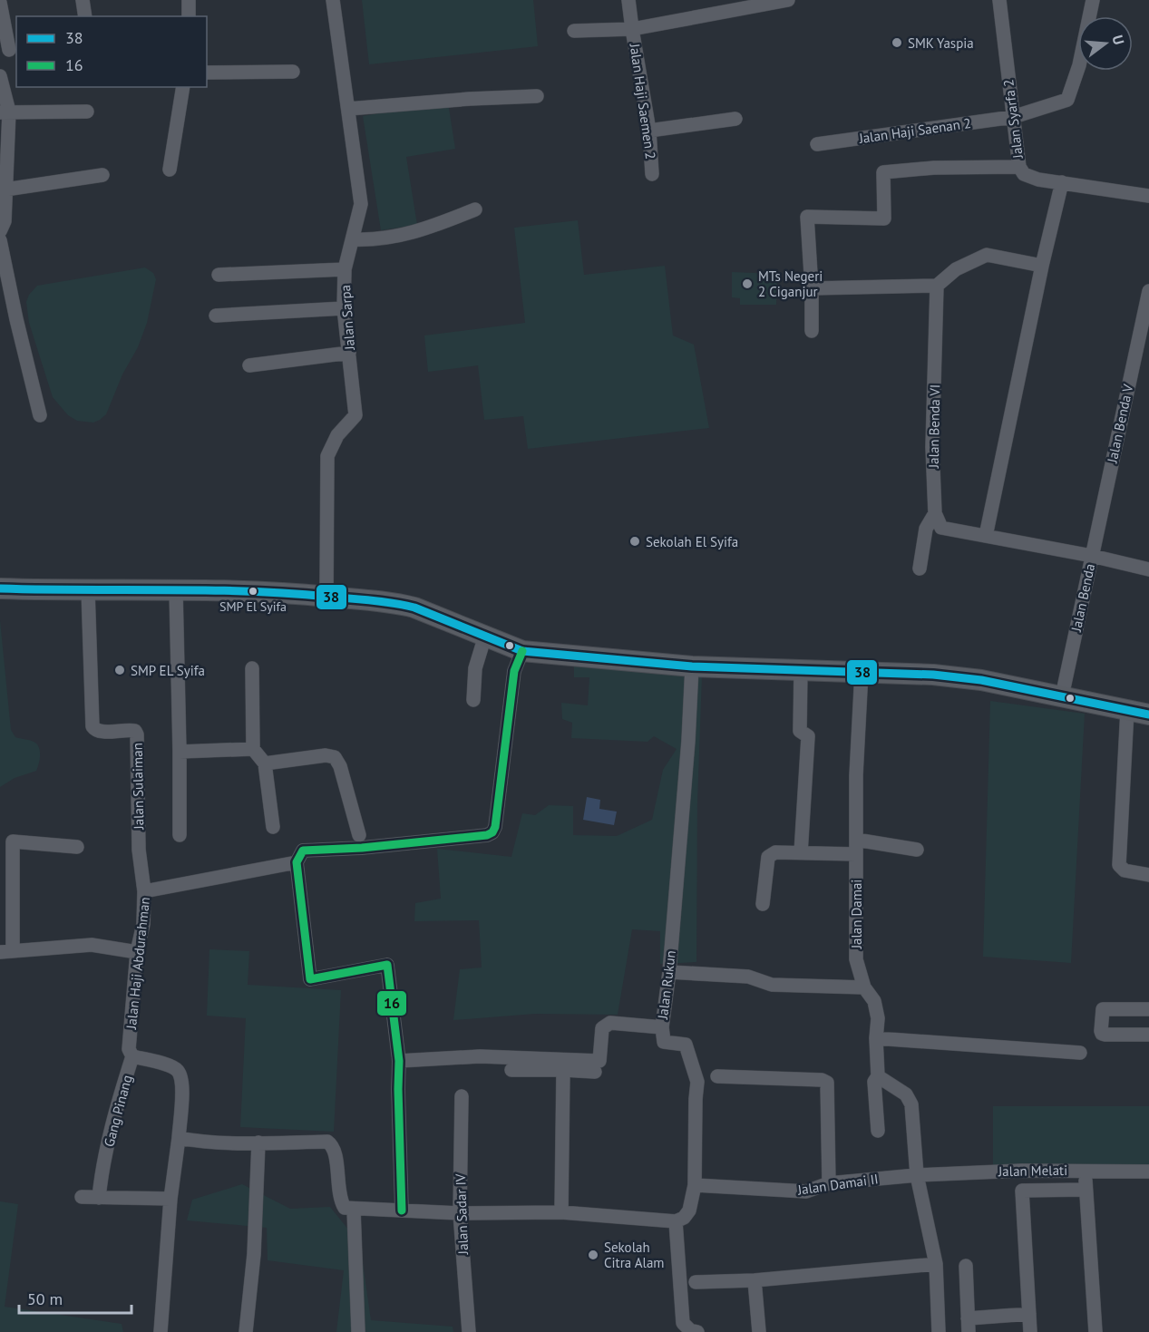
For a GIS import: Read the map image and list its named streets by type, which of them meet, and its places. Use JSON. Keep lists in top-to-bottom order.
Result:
{
  "streets": {
    "street": [
      "Jalan Haji Saemen 2",
      "Jalan Syarfa 2",
      "Jalan Haji Saenan 2",
      "Jalan Sarpa",
      "Jalan Benda V",
      "Jalan Benda VI",
      "Jalan Benda",
      "Jalan Sulaiman",
      "Jalan Damai",
      "Jalan Haji Abdurahman",
      "Jalan Rukun",
      "Gang Pinang",
      "Jalan Melati",
      "Jalan Damai II",
      "Jalan Sadar IV"
    ]
  },
  "crossings": [
    ["Jalan Syarfa 2", "Jalan Haji Saenan 2"],
    ["Jalan Benda V", "Jalan Benda"],
    ["Jalan Sulaiman", "Jalan Haji Abdurahman"],
    ["Jalan Haji Abdurahman", "Gang Pinang"],
    ["Jalan Rukun", "Jalan Damai II"],
    ["Jalan Melati", "Jalan Damai II"]
  ],
  "places": [
    "SMK Yaspia",
    "MTs Negeri 2 Ciganjur",
    "Sekolah El Syifa",
    "SMP El Syifa",
    "SMP EL Syifa",
    "Sekolah Citra Alam"
  ],
  "lines": ["transit line 38", "transit line 16"],
  "legend": ["38", "16"],
  "scale_bar": "50 m",
  "north": "right"
}
